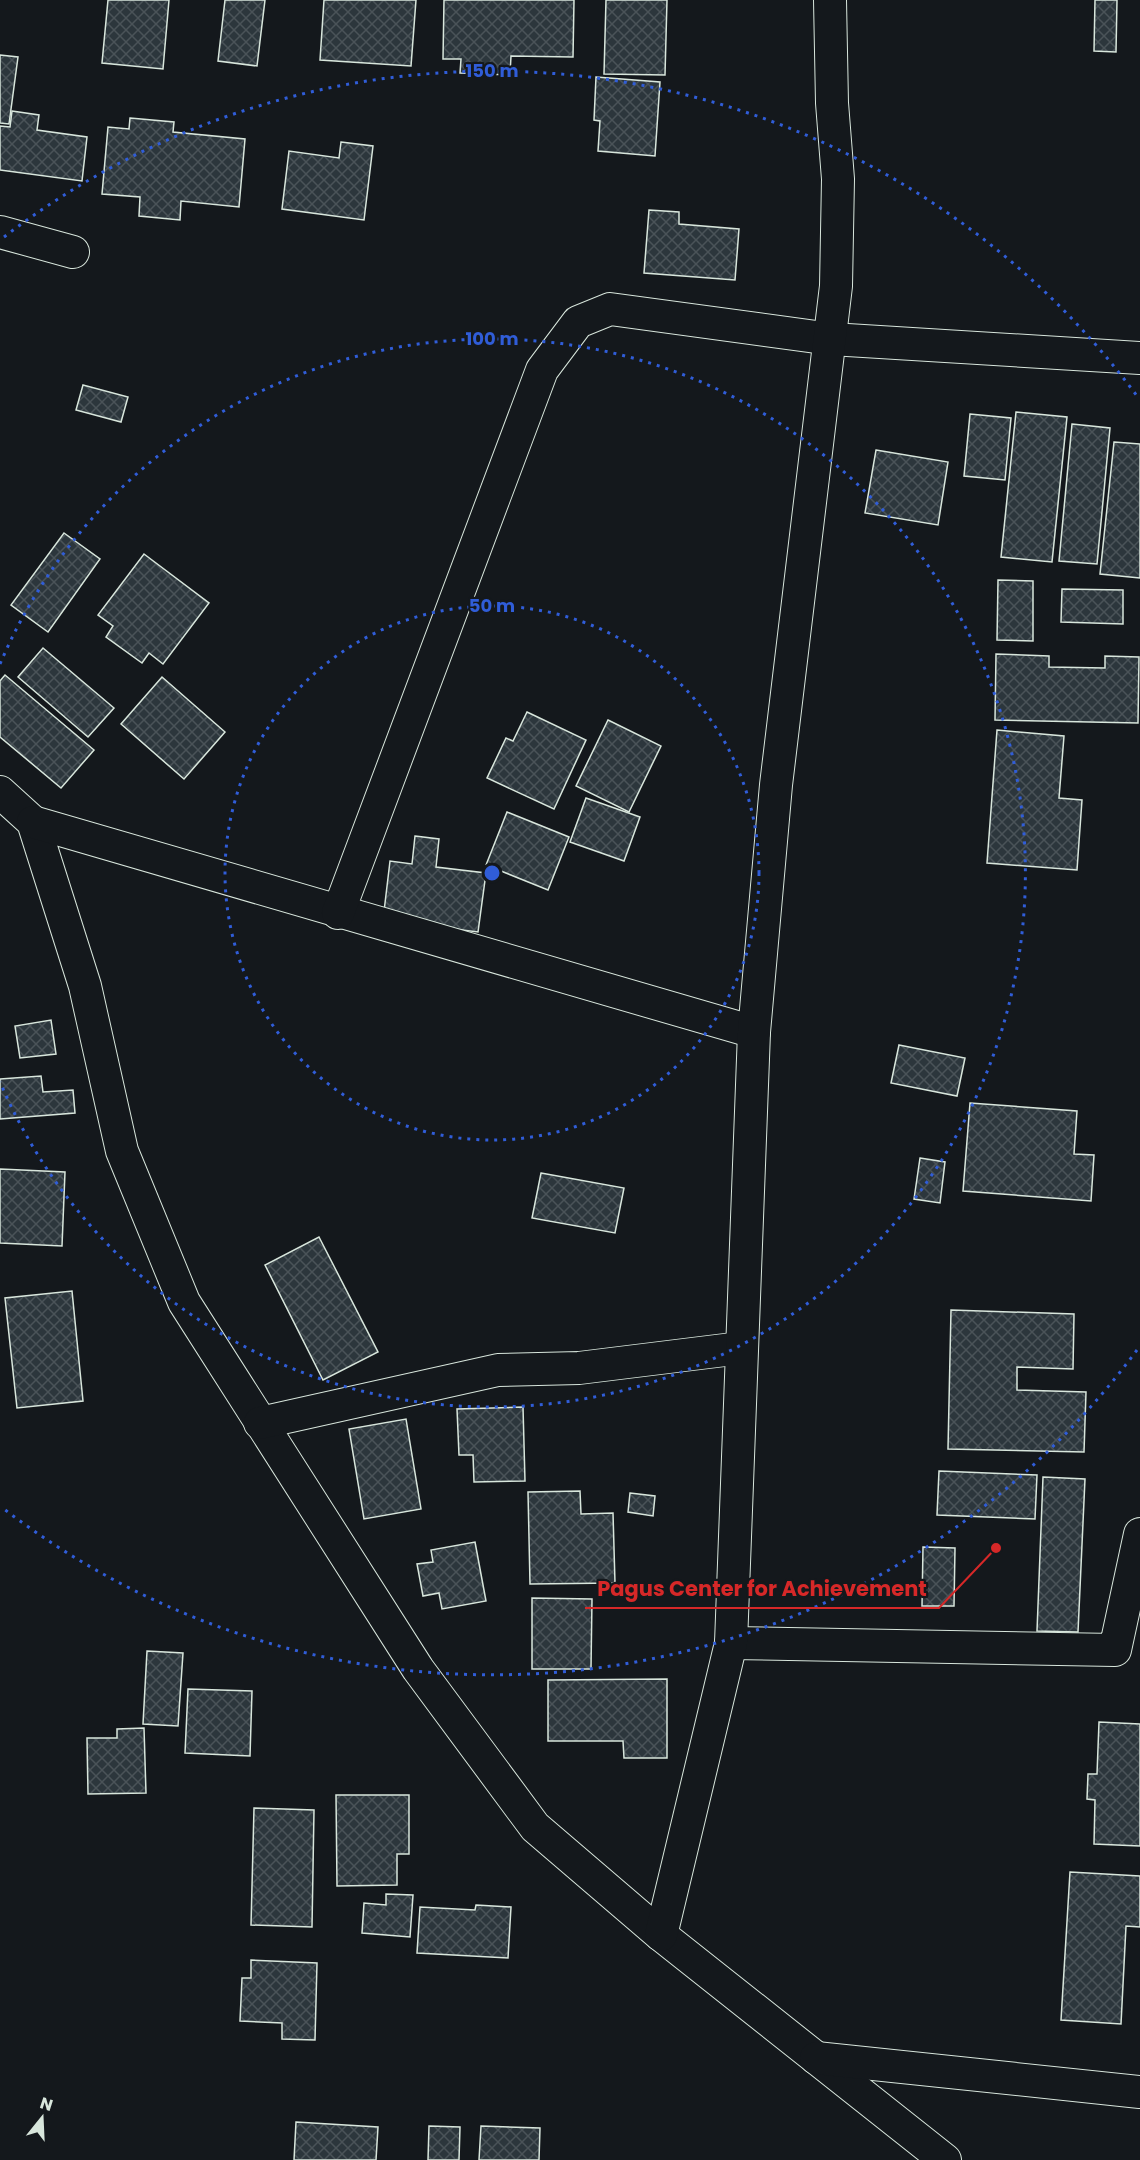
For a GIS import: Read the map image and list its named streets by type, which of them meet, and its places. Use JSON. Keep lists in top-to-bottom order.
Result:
{
  "places": ["Pagus Center for Achievement"],
  "north": "top",
  "rings": ["150 m", "100 m", "50 m"]
}
